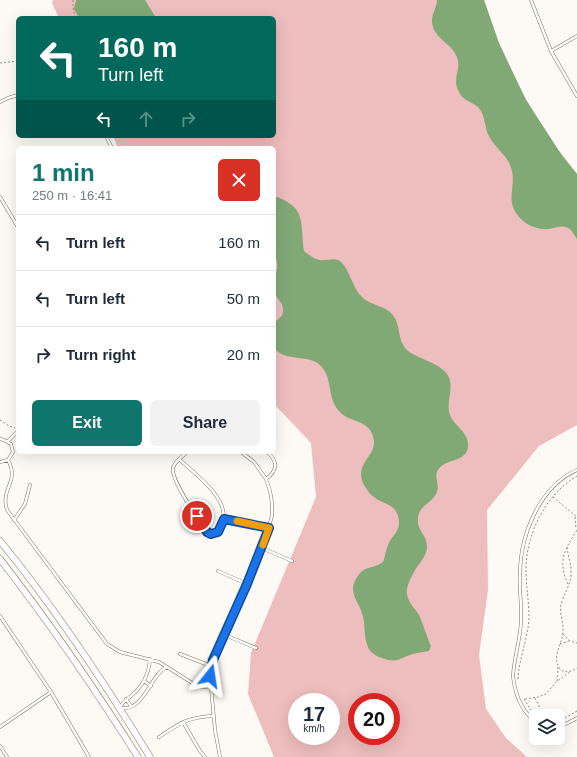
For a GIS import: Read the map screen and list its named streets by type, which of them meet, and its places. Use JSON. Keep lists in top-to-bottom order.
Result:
{
  "page": {
    "turn": ["160 m", "Turn left"],
    "heading": ["1 min", "250 m · 16:41"],
    "list": [
      {
        "name": "Turn left",
        "value": "160 m"
      },
      {
        "name": "Turn left",
        "value": "50 m"
      },
      {
        "name": "Turn right",
        "value": "20 m"
      }
    ],
    "buttons": ["Exit", "Share"],
    "speed": "17 km/h",
    "limit": "20"
  }
}
